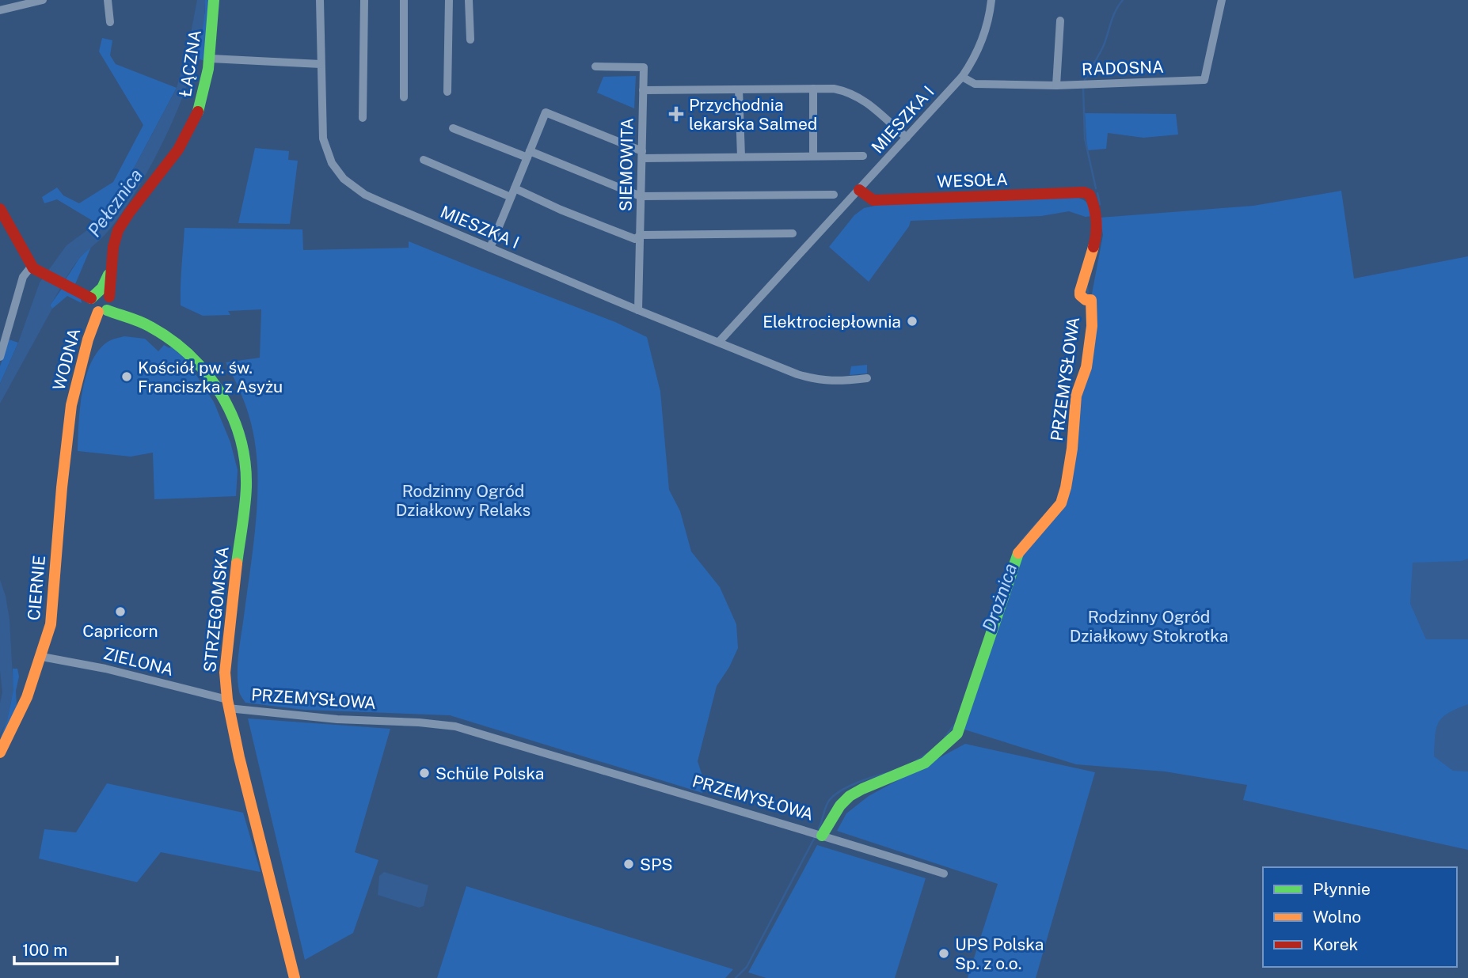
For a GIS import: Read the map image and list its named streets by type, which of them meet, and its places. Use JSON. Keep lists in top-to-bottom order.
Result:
{
  "streets": {
    "street": [
      "ŁĄCZNA",
      "RADOSNA",
      "MIESZKA I",
      "SIEMOWITA",
      "WESOŁA",
      "WODNA",
      "PRZEMYSŁOWA",
      "CIERNIE",
      "STRZEGOMSKA",
      "ZIELONA"
    ]
  },
  "crossings": [
    ["ŁĄCZNA", "WODNA"],
    ["ŁĄCZNA", "STRZEGOMSKA"],
    ["RADOSNA", "MIESZKA I"],
    ["MIESZKA I", "SIEMOWITA"],
    ["MIESZKA I", "WESOŁA"],
    ["WESOŁA", "PRZEMYSŁOWA"],
    ["WODNA", "CIERNIE"],
    ["WODNA", "STRZEGOMSKA"],
    ["PRZEMYSŁOWA", "STRZEGOMSKA"],
    ["PRZEMYSŁOWA", "ZIELONA"],
    ["CIERNIE", "ZIELONA"],
    ["STRZEGOMSKA", "ZIELONA"]
  ],
  "water": ["Pełcznica", "Drożnica"],
  "parks": ["Rodzinny Ogród Działkowy Relaks", "Rodzinny Ogród Działkowy Stokrotka"],
  "places": {
    "health": ["Przychodnia lekarska Salmed"],
    "other": [
      "Elektrociepłownia",
      "Kościół pw. św. Franciszka z Asyżu",
      "Capricorn",
      "Schüle Polska",
      "SPS",
      "UPS Polska Sp. z o.o."
    ]
  },
  "legend": ["Płynnie", "Wolno", "Korek"],
  "scale_bar": "100 m"
}
